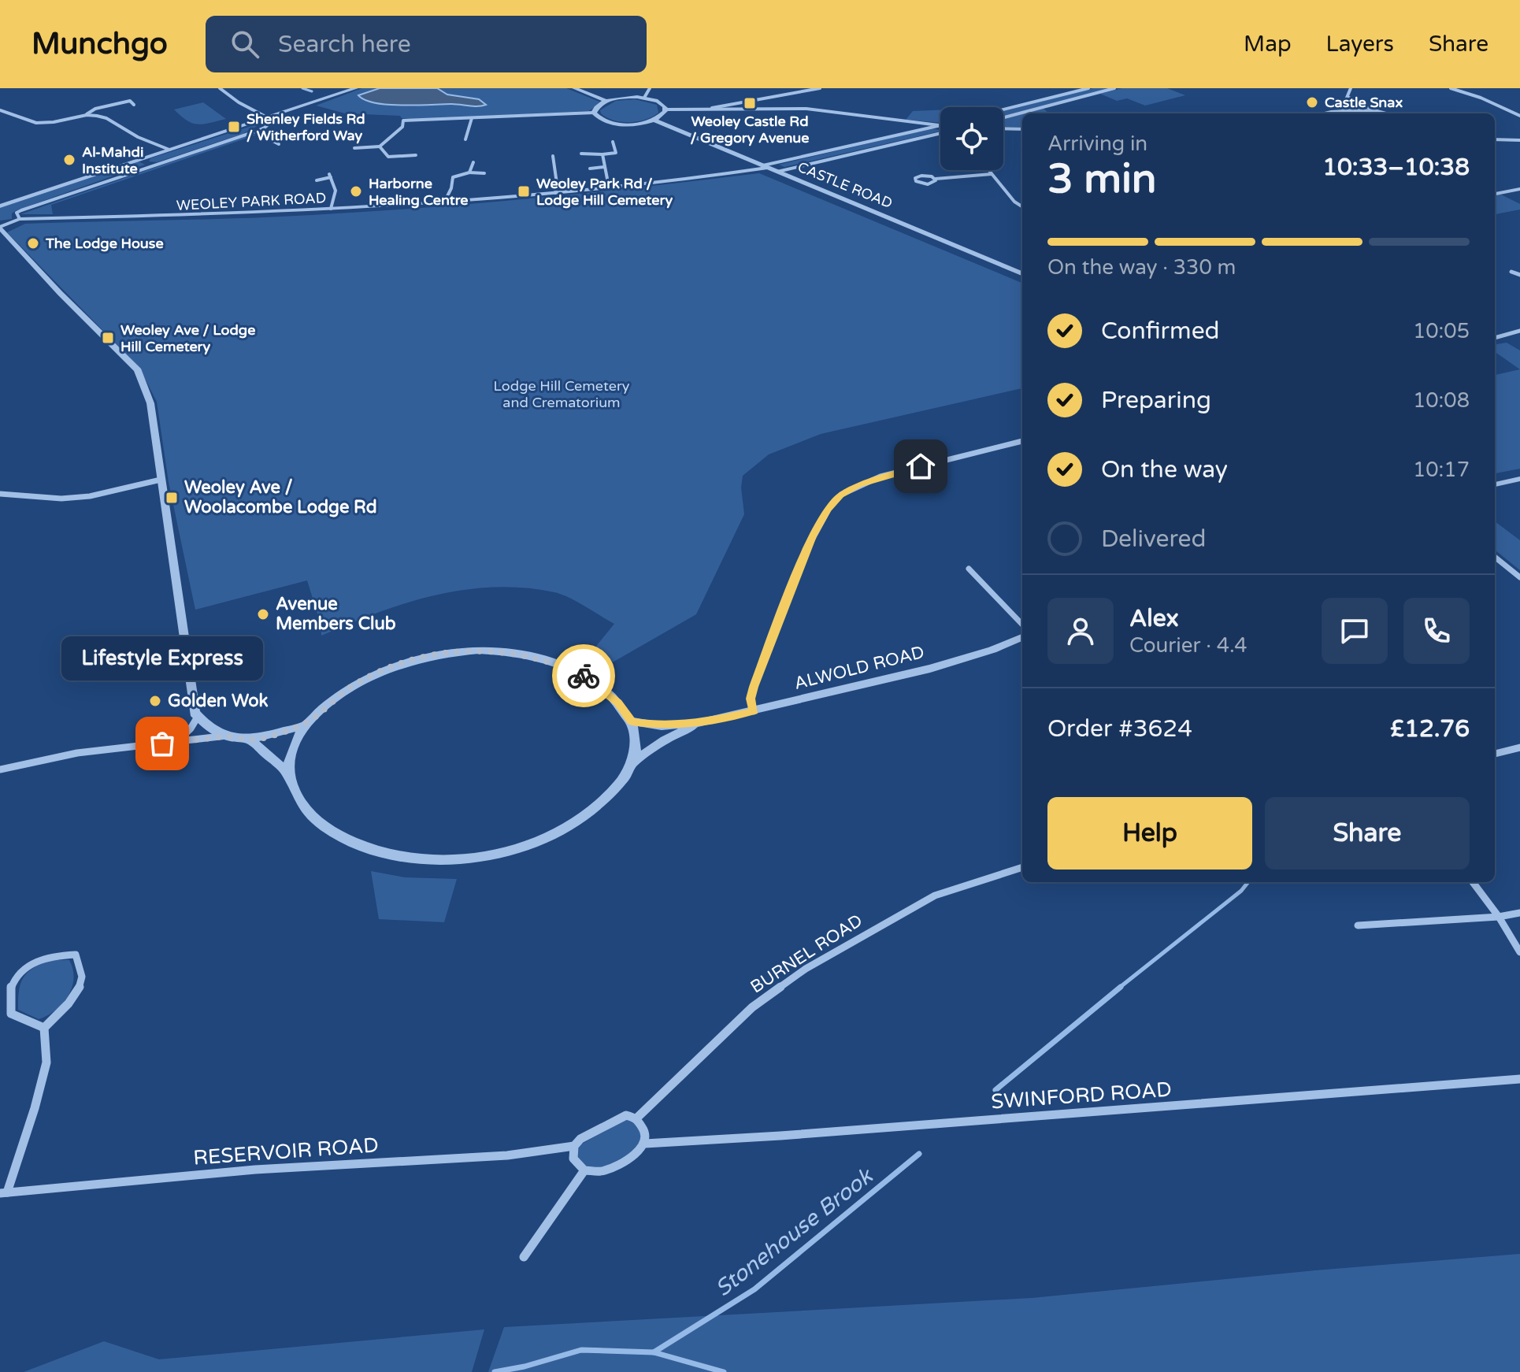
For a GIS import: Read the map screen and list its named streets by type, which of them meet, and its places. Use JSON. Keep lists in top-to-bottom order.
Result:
{
  "streets": {
    "street": [
      "CASTLE ROAD",
      "WEOLEY PARK ROAD",
      "ALWOLD ROAD",
      "BURNEL ROAD",
      "SWINFORD ROAD",
      "RESERVOIR ROAD"
    ]
  },
  "crossings": [
    ["CASTLE ROAD", "WEOLEY PARK ROAD"]
  ],
  "water": ["Stonehouse Brook"],
  "parks": ["Lodge Hill Cemetery and Crematorium"],
  "places": {
    "other": [
      "Castle Snax",
      "Al-Mahdi Institute",
      "Harborne Healing Centre",
      "The Lodge House",
      "Avenue Members Club",
      "Golden Wok",
      "Lifestyle Express"
    ],
    "transit": [
      "Weoley Castle Rd / Gregory Avenue",
      "Shenley Fields Rd / Witherford Way",
      "Weoley Park Rd / Lodge Hill Cemetery",
      "Weoley Ave / Lodge Hill Cemetery",
      "Weoley Ave / Woolacombe Lodge Rd"
    ]
  },
  "page": {
    "header": "Munchgo",
    "search": "Search here",
    "nav": ["Map", "Layers", "Share"],
    "heading": ["3 min", "Arriving in", "10:33–10:38"],
    "panel": [
      "Alex",
      "Courier · 4.4",
      "Order #3624",
      "£12.76"
    ],
    "bar": "On the way · 330 m",
    "list": [
      ["Confirmed", "10:05"],
      ["Preparing", "10:08"],
      ["On the way", "10:17"],
      "Delivered"
    ],
    "bubble": "Lifestyle Express",
    "buttons": ["Help", "Share"]
  }
}
